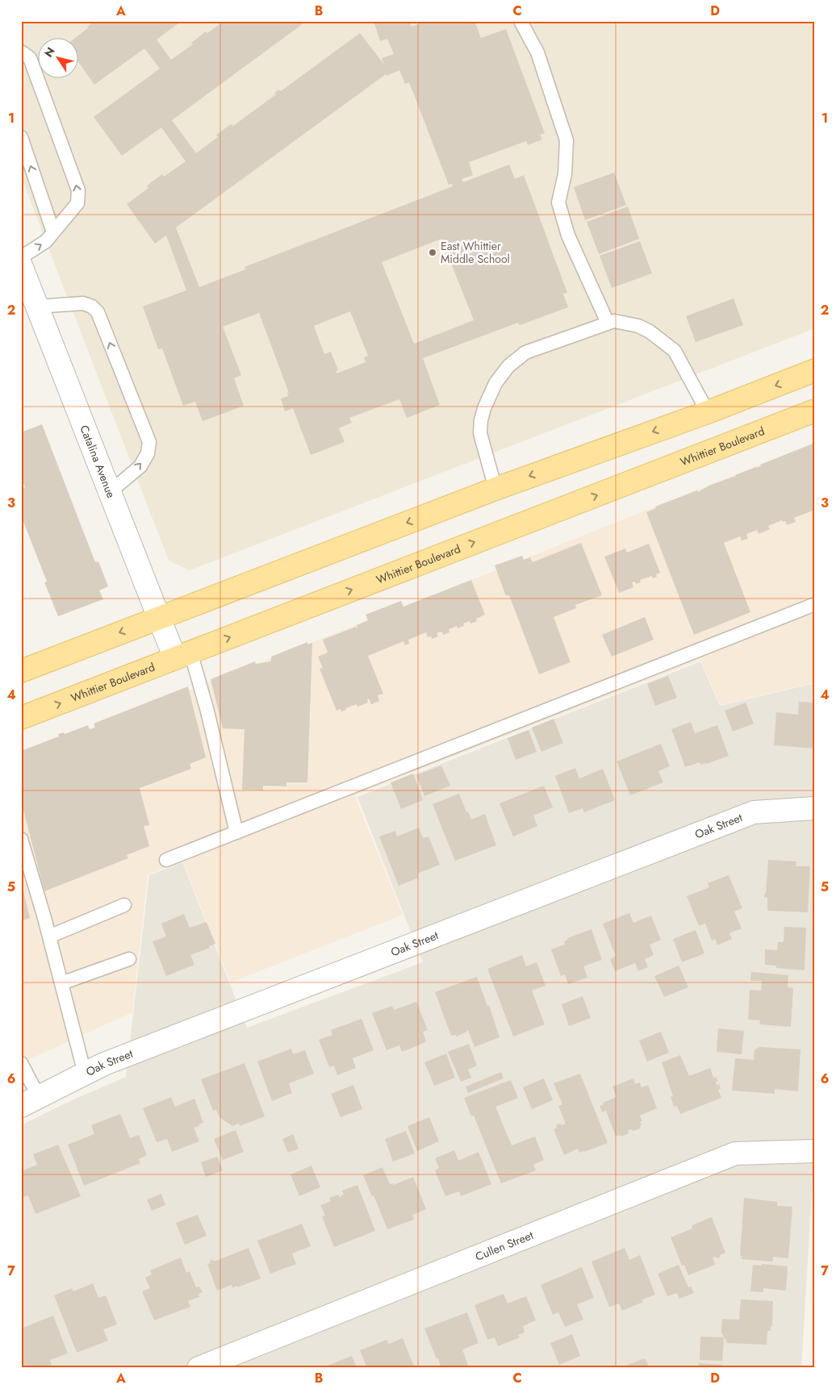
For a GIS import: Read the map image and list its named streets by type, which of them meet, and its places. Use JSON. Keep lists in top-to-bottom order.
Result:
{
  "streets": {
    "main road": ["Whittier Boulevard"],
    "street": ["Catalina Avenue", "Oak Street", "Cullen Street"]
  },
  "crossings": [
    ["Whittier Boulevard", "Catalina Avenue"]
  ],
  "places": ["East Whittier Middle School"],
  "north": "top left",
  "grid": {
    "columns": [
      "A",
      "B",
      "C",
      "D"
    ],
    "rows": [
      "1",
      "2",
      "3",
      "4",
      "5",
      "6",
      "7"
    ]
  }
}
